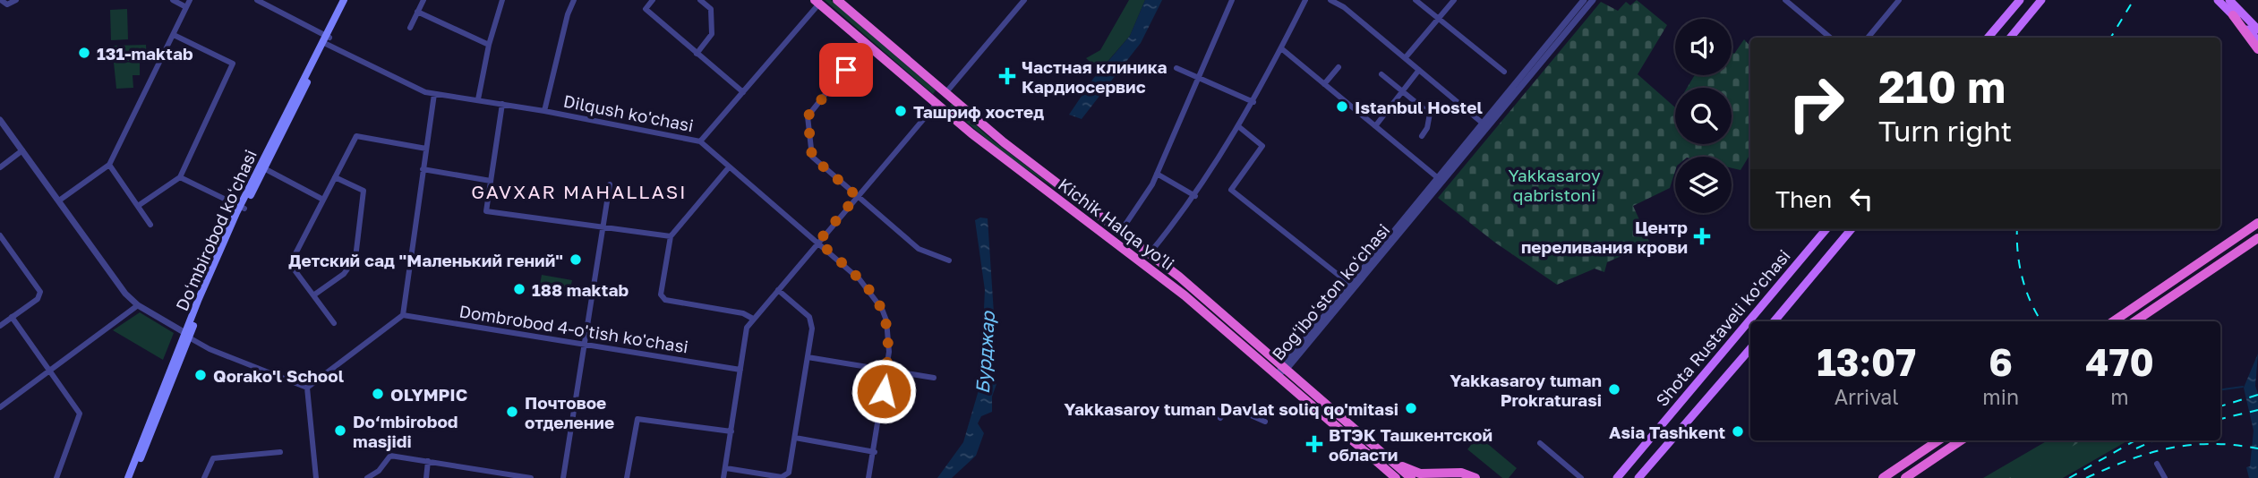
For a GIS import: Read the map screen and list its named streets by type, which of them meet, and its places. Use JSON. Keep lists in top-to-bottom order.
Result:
{
  "streets": {
    "highway": ["Kichik Halqa yo'li"],
    "main road": ["Doʻmbirobod koʻchasi", "Shota Rustaveli ko'chasi"],
    "street": ["Dilqush ko'chasi", "Bogʻiboʻston koʻchasi", "Dombrobod 4-o'tish ko'chasi"]
  },
  "crossings": [
    ["Dilqush ko'chasi", "Doʻmbirobod koʻchasi"],
    ["Kichik Halqa yo'li", "Bogʻiboʻston koʻchasi"]
  ],
  "districts": ["GAVXAR MAHALLASI"],
  "water": ["Бурджар"],
  "parks": ["Yakkasaroy qabristoni"],
  "places": {
    "other": [
      "131-maktab",
      "Istanbul Hostel",
      "Ташриф хостед",
      "Детский сад \"Маленький гений\"",
      "188 maktab",
      "Qorako'l School",
      "Yakkasaroy tuman Prokraturasi",
      "OLYMPIC",
      "Yakkasaroy tuman Davlat soliq qo'mitasi",
      "Почтовое отделение",
      "Do‘mbirobod masjidi",
      "Asia Tashkent"
    ],
    "health": ["Частная клиника Кардиосервис", "Центр переливания крови", "ВТЭК Ташкентской области"]
  },
  "page": {
    "turn": ["210 m", "Turn right"],
    "then": "Then",
    "eta": [
      "13:07",
      "Arrival",
      "6",
      "min",
      "470",
      "m"
    ]
  }
}
